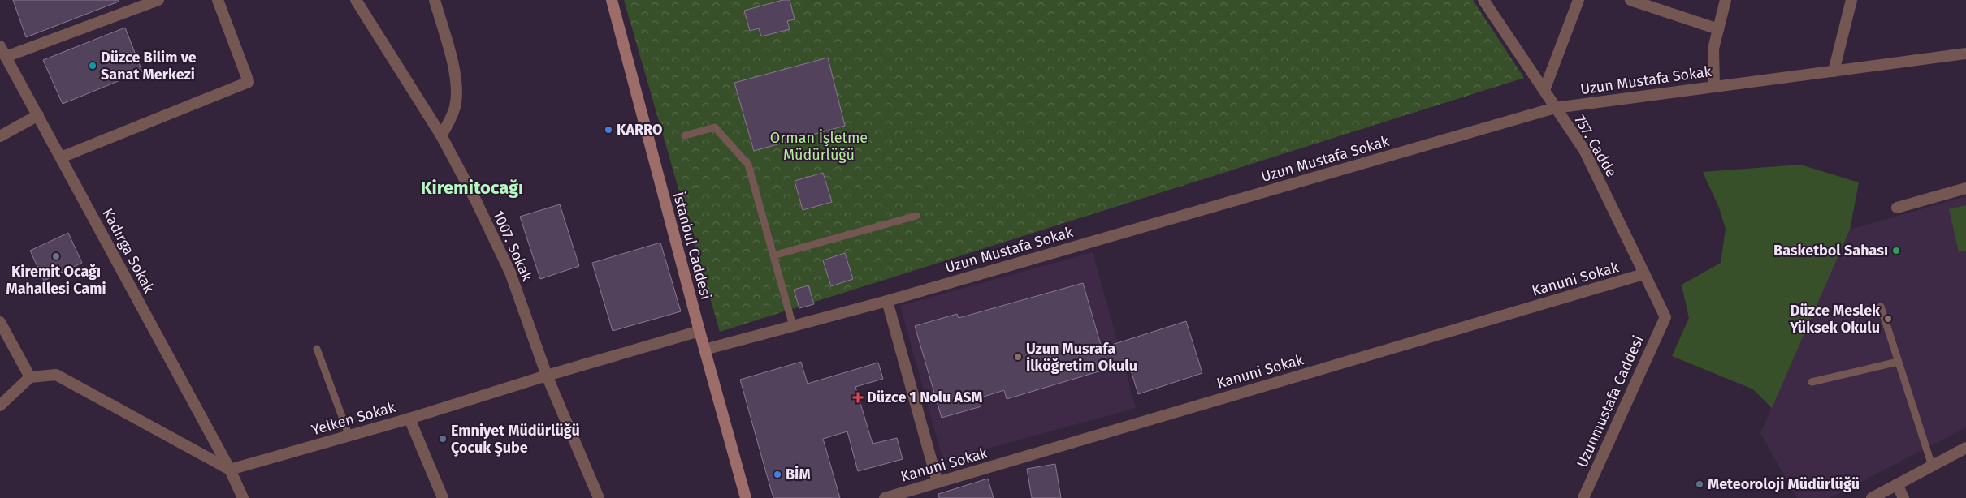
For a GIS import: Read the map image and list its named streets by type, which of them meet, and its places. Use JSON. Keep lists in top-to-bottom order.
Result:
{
  "streets": {
    "main road": ["İstanbul Caddesi"],
    "street": [
      "Uzun Mustafa Sokak",
      "757. Cadde",
      "1007. Sokak",
      "Kadırga Sokak",
      "Kanuni Sokak",
      "Uzunmustafa Caddesi",
      "Yelken Sokak"
    ]
  },
  "crossings": [
    ["Uzun Mustafa Sokak", "757. Cadde"],
    ["Uzun Mustafa Sokak", "İstanbul Caddesi"],
    ["757. Cadde", "Kanuni Sokak"],
    ["757. Cadde", "Uzunmustafa Caddesi"],
    ["1007. Sokak", "Yelken Sokak"],
    ["İstanbul Caddesi", "Yelken Sokak"],
    ["Kadırga Sokak", "Yelken Sokak"]
  ],
  "districts": ["Kiremitocağı"],
  "parks": ["Orman İşletme Müdürlüğü"],
  "places": {
    "other": [
      "Düzce Bilim ve Sanat Merkezi",
      "KARRO",
      "Basketbol Sahası",
      "Kiremit Ocağı Mahallesi Cami",
      "Düzce Meslek Yüksek Okulu",
      "Uzun Musrafa İlköğretim Okulu",
      "Emniyet Müdürlüğü Çocuk Şube",
      "BİM",
      "Meteoroloji Müdürlüğü"
    ],
    "health": ["Düzce 1 Nolu ASM"]
  }
}
